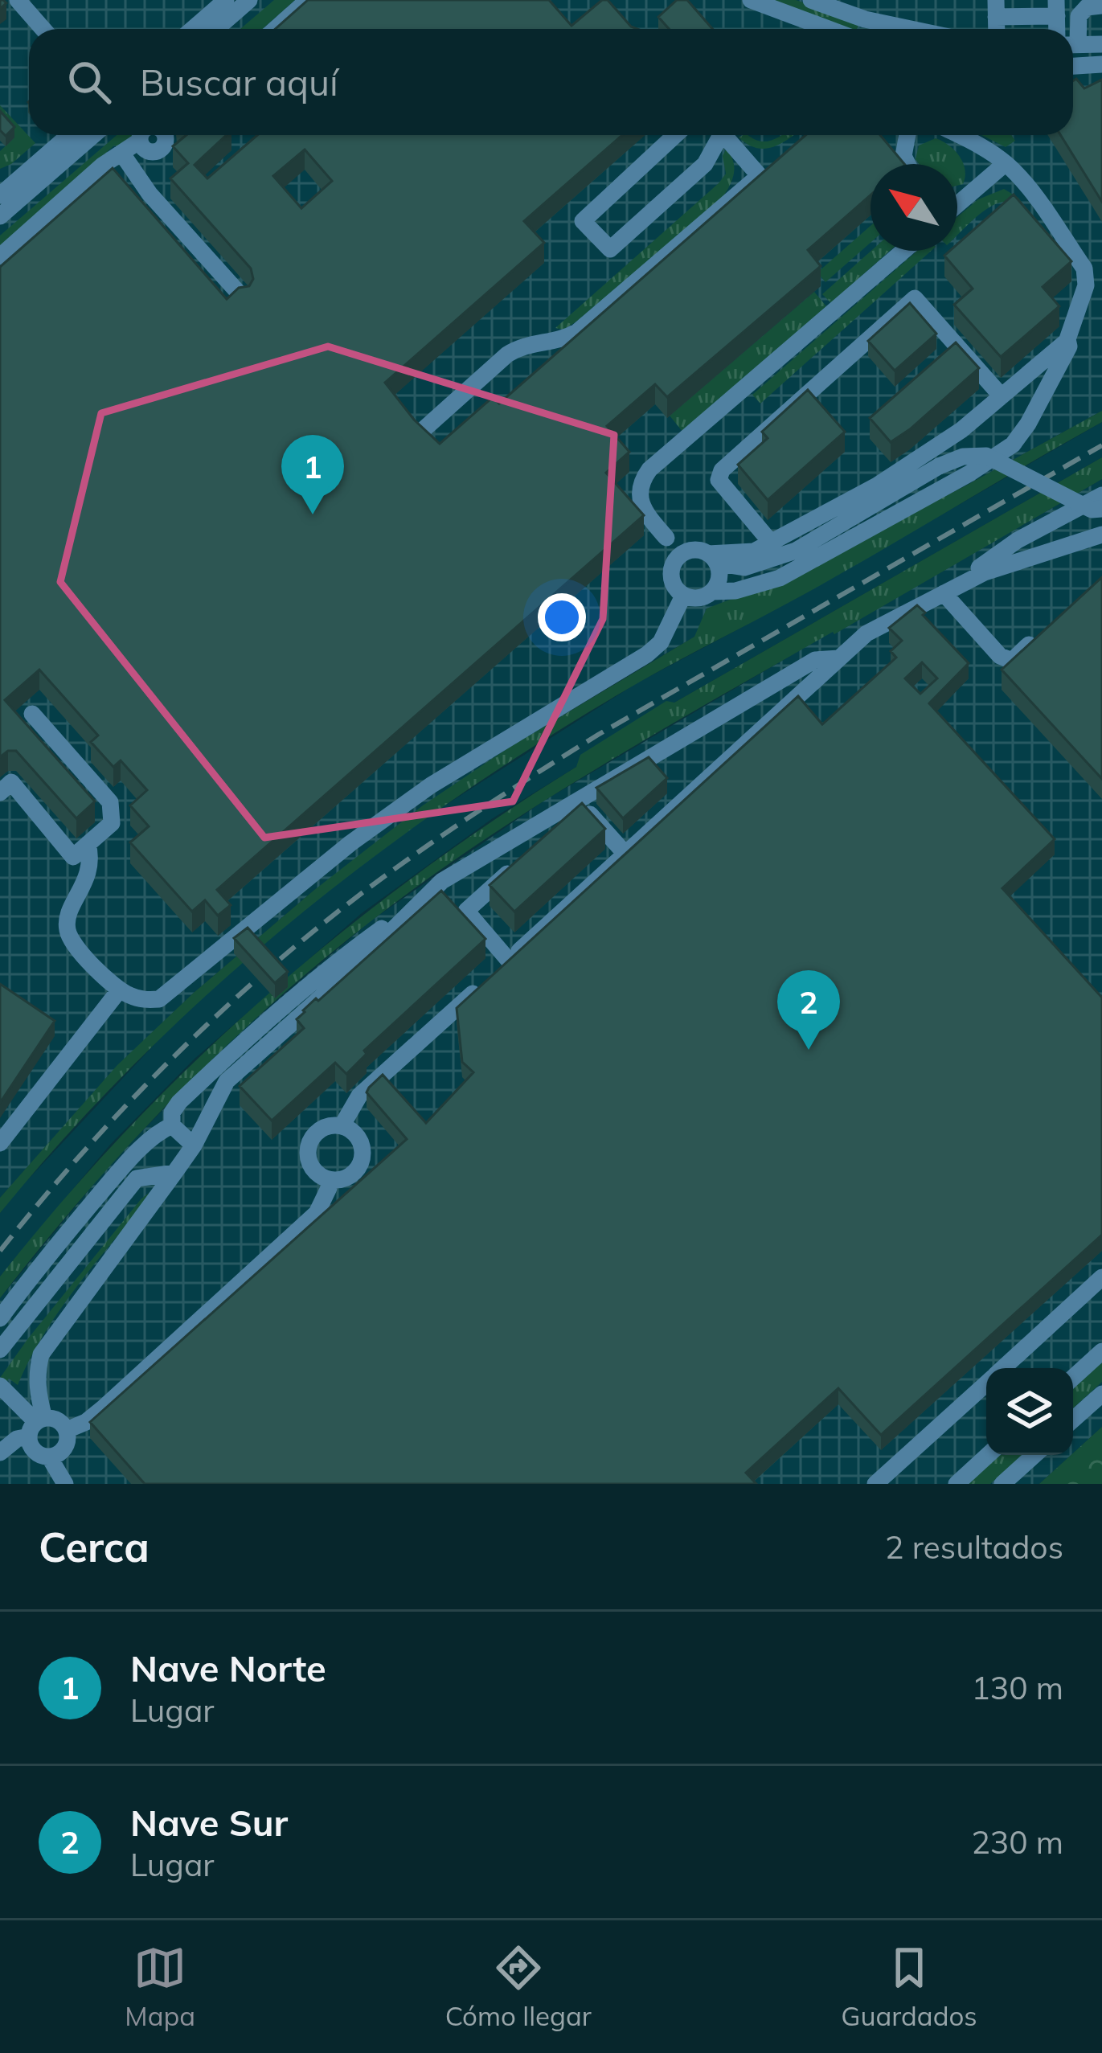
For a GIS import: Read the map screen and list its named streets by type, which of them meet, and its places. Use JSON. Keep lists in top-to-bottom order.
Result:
{
  "north": "top left",
  "page": {
    "search": "Buscar aquí",
    "pins": ["1", "2"],
    "heading": ["Cerca", "2 resultados"],
    "list": [
      {
        "mark": "1",
        "name": "Nave Norte",
        "note": "Lugar",
        "value": "130 m"
      },
      {
        "mark": "2",
        "name": "Nave Sur",
        "note": "Lugar",
        "value": "230 m"
      }
    ],
    "nav": ["Mapa", "Cómo llegar", "Guardados"]
  }
}
